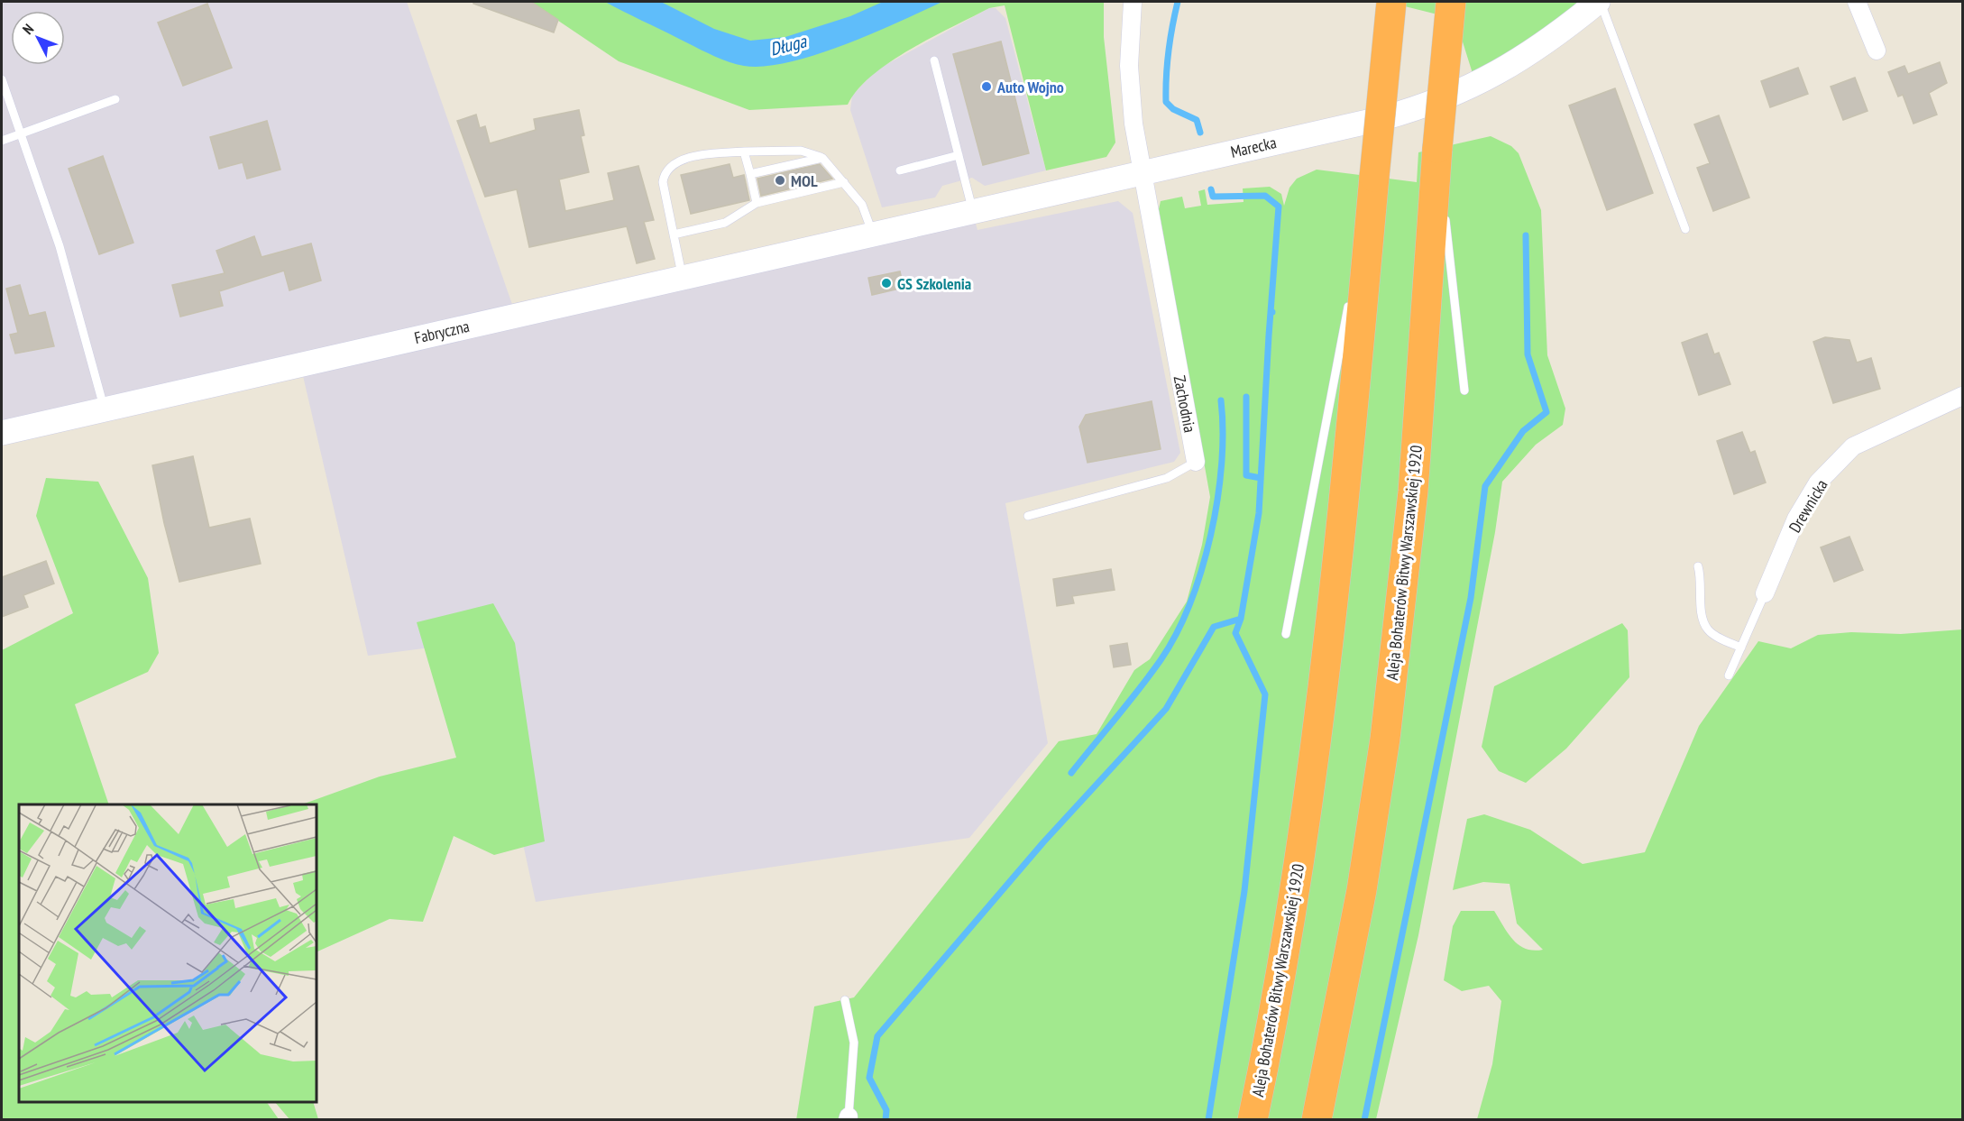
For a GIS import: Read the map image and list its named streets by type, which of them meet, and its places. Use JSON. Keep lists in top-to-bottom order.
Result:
{
  "streets": {
    "highway": ["Aleja Bohaterów Bitwy Warszawskiej 1920"],
    "street": [
      "Marecka",
      "Fabryczna",
      "Zachodnia",
      "Drewnicka"
    ]
  },
  "crossings": [
    ["Marecka", "Fabryczna"],
    ["Marecka", "Zachodnia"]
  ],
  "water": ["Długa"],
  "places": ["Auto Wojno", "MOL", "GS Szkolenia"],
  "north": "top left"
}
